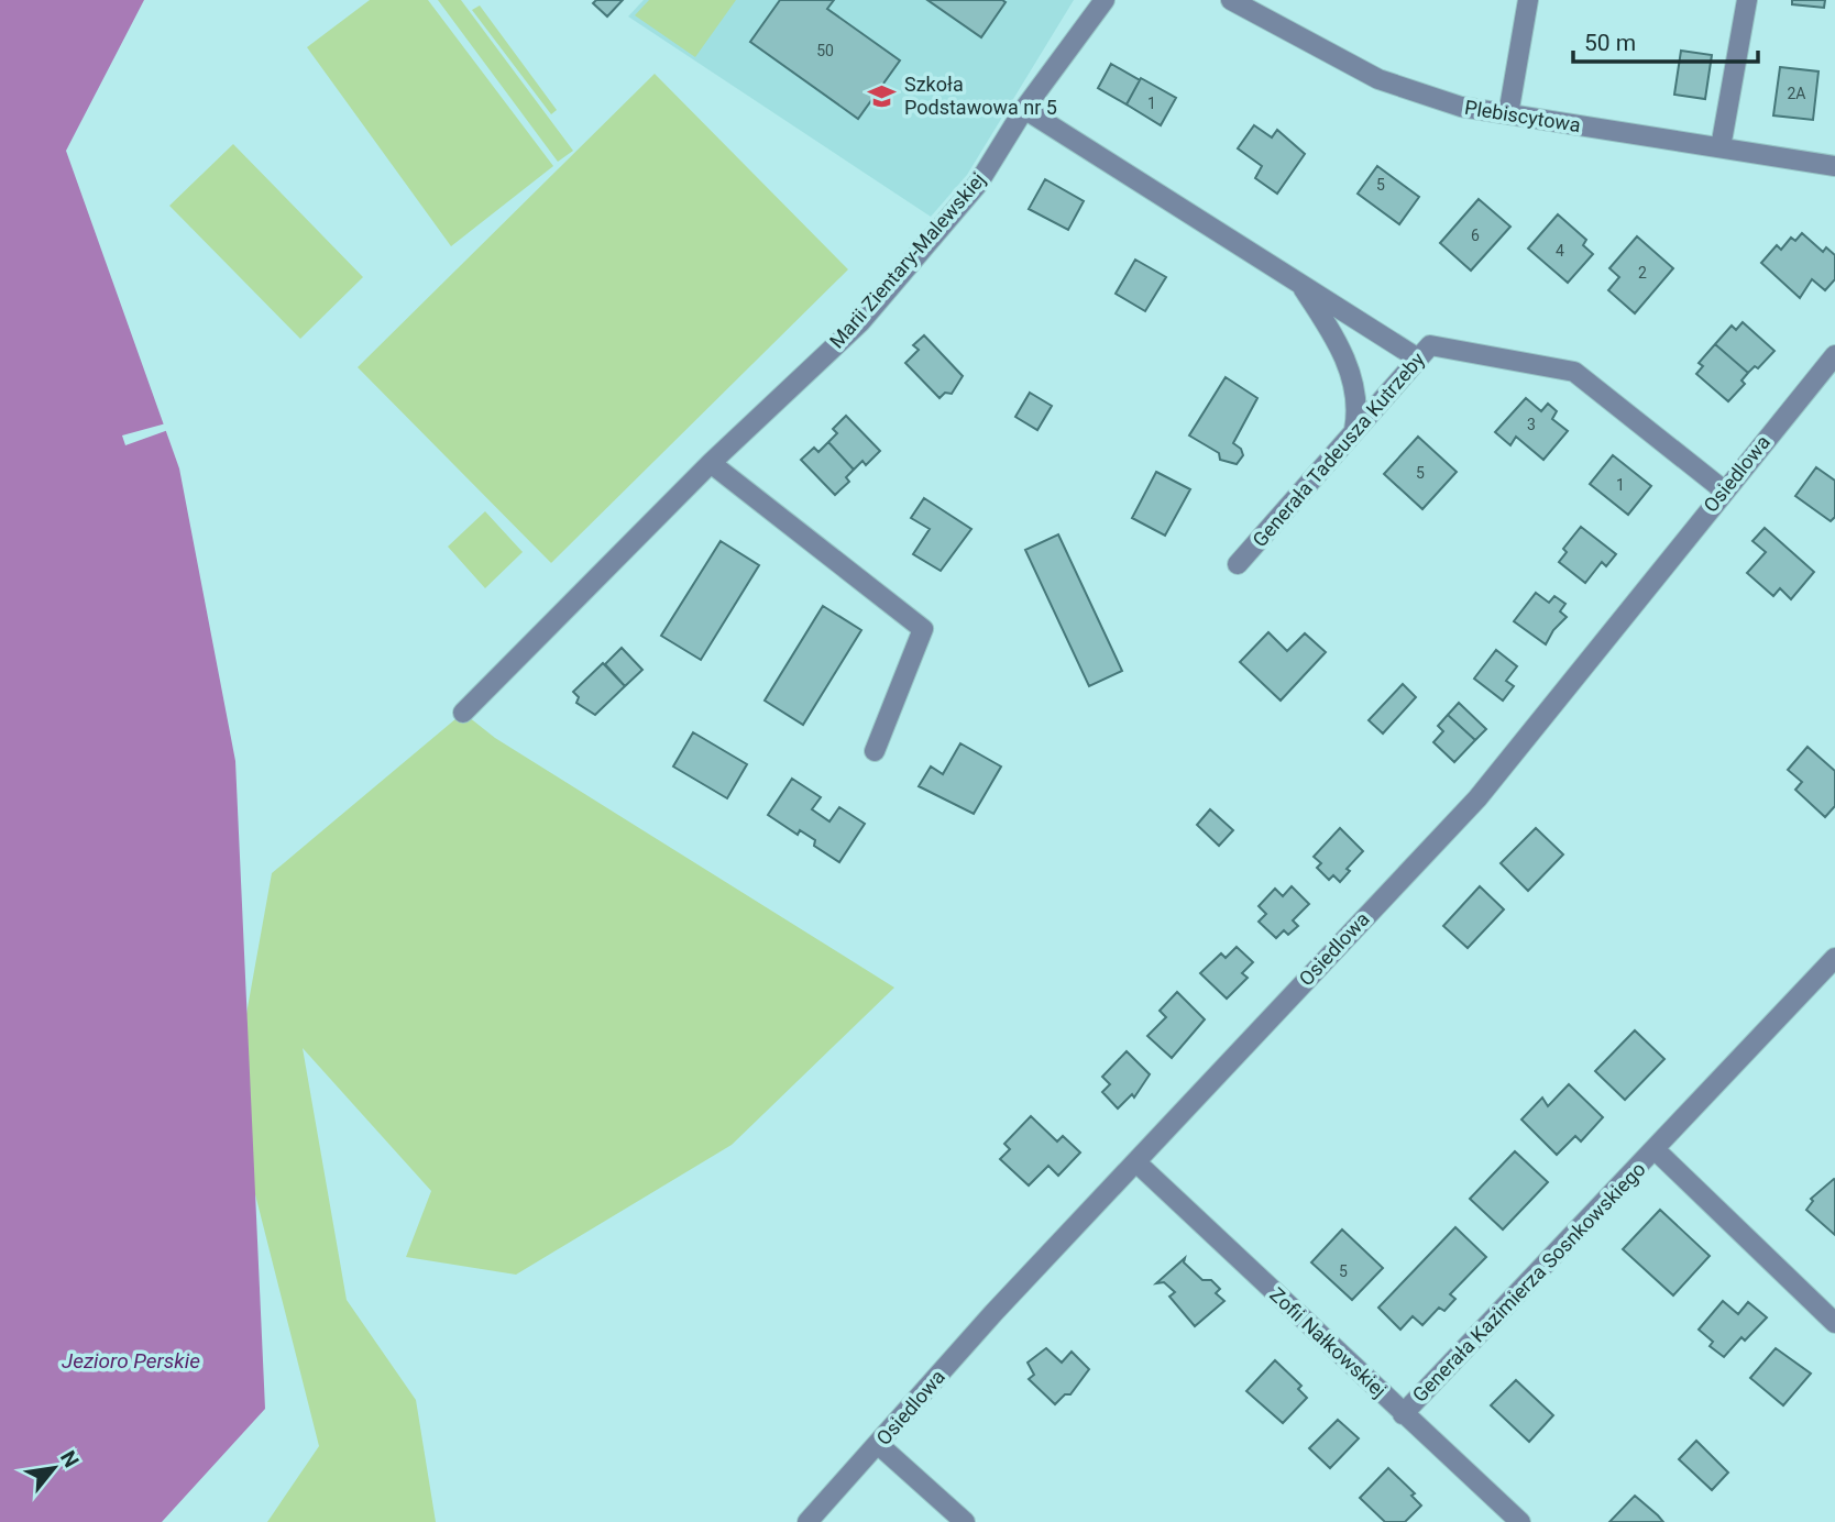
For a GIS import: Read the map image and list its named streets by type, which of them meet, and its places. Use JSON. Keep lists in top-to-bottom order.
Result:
{
  "streets": {
    "street": [
      "Plebiscytowa",
      "Marii Zientary-Malewskiej",
      "Generała Tadeusza Kutrzeby",
      "Osiedlowa",
      "Generała Kazimierza Sosnkowskiego",
      "Zofii Nałkowskiej"
    ]
  },
  "crossings": [
    ["Generała Tadeusza Kutrzeby", "Osiedlowa"],
    ["Osiedlowa", "Zofii Nałkowskiej"],
    ["Generała Kazimierza Sosnkowskiego", "Zofii Nałkowskiej"]
  ],
  "water": ["Jezioro Perskie"],
  "places": {
    "school or university": ["Szkoła Podstawowa nr 5"]
  },
  "house_numbers": [
    "50",
    "2A",
    "1",
    "5",
    "6",
    "4",
    "2",
    "3",
    "5",
    "1",
    "5"
  ],
  "scale_bar": "50 m",
  "north": "top right"
}
